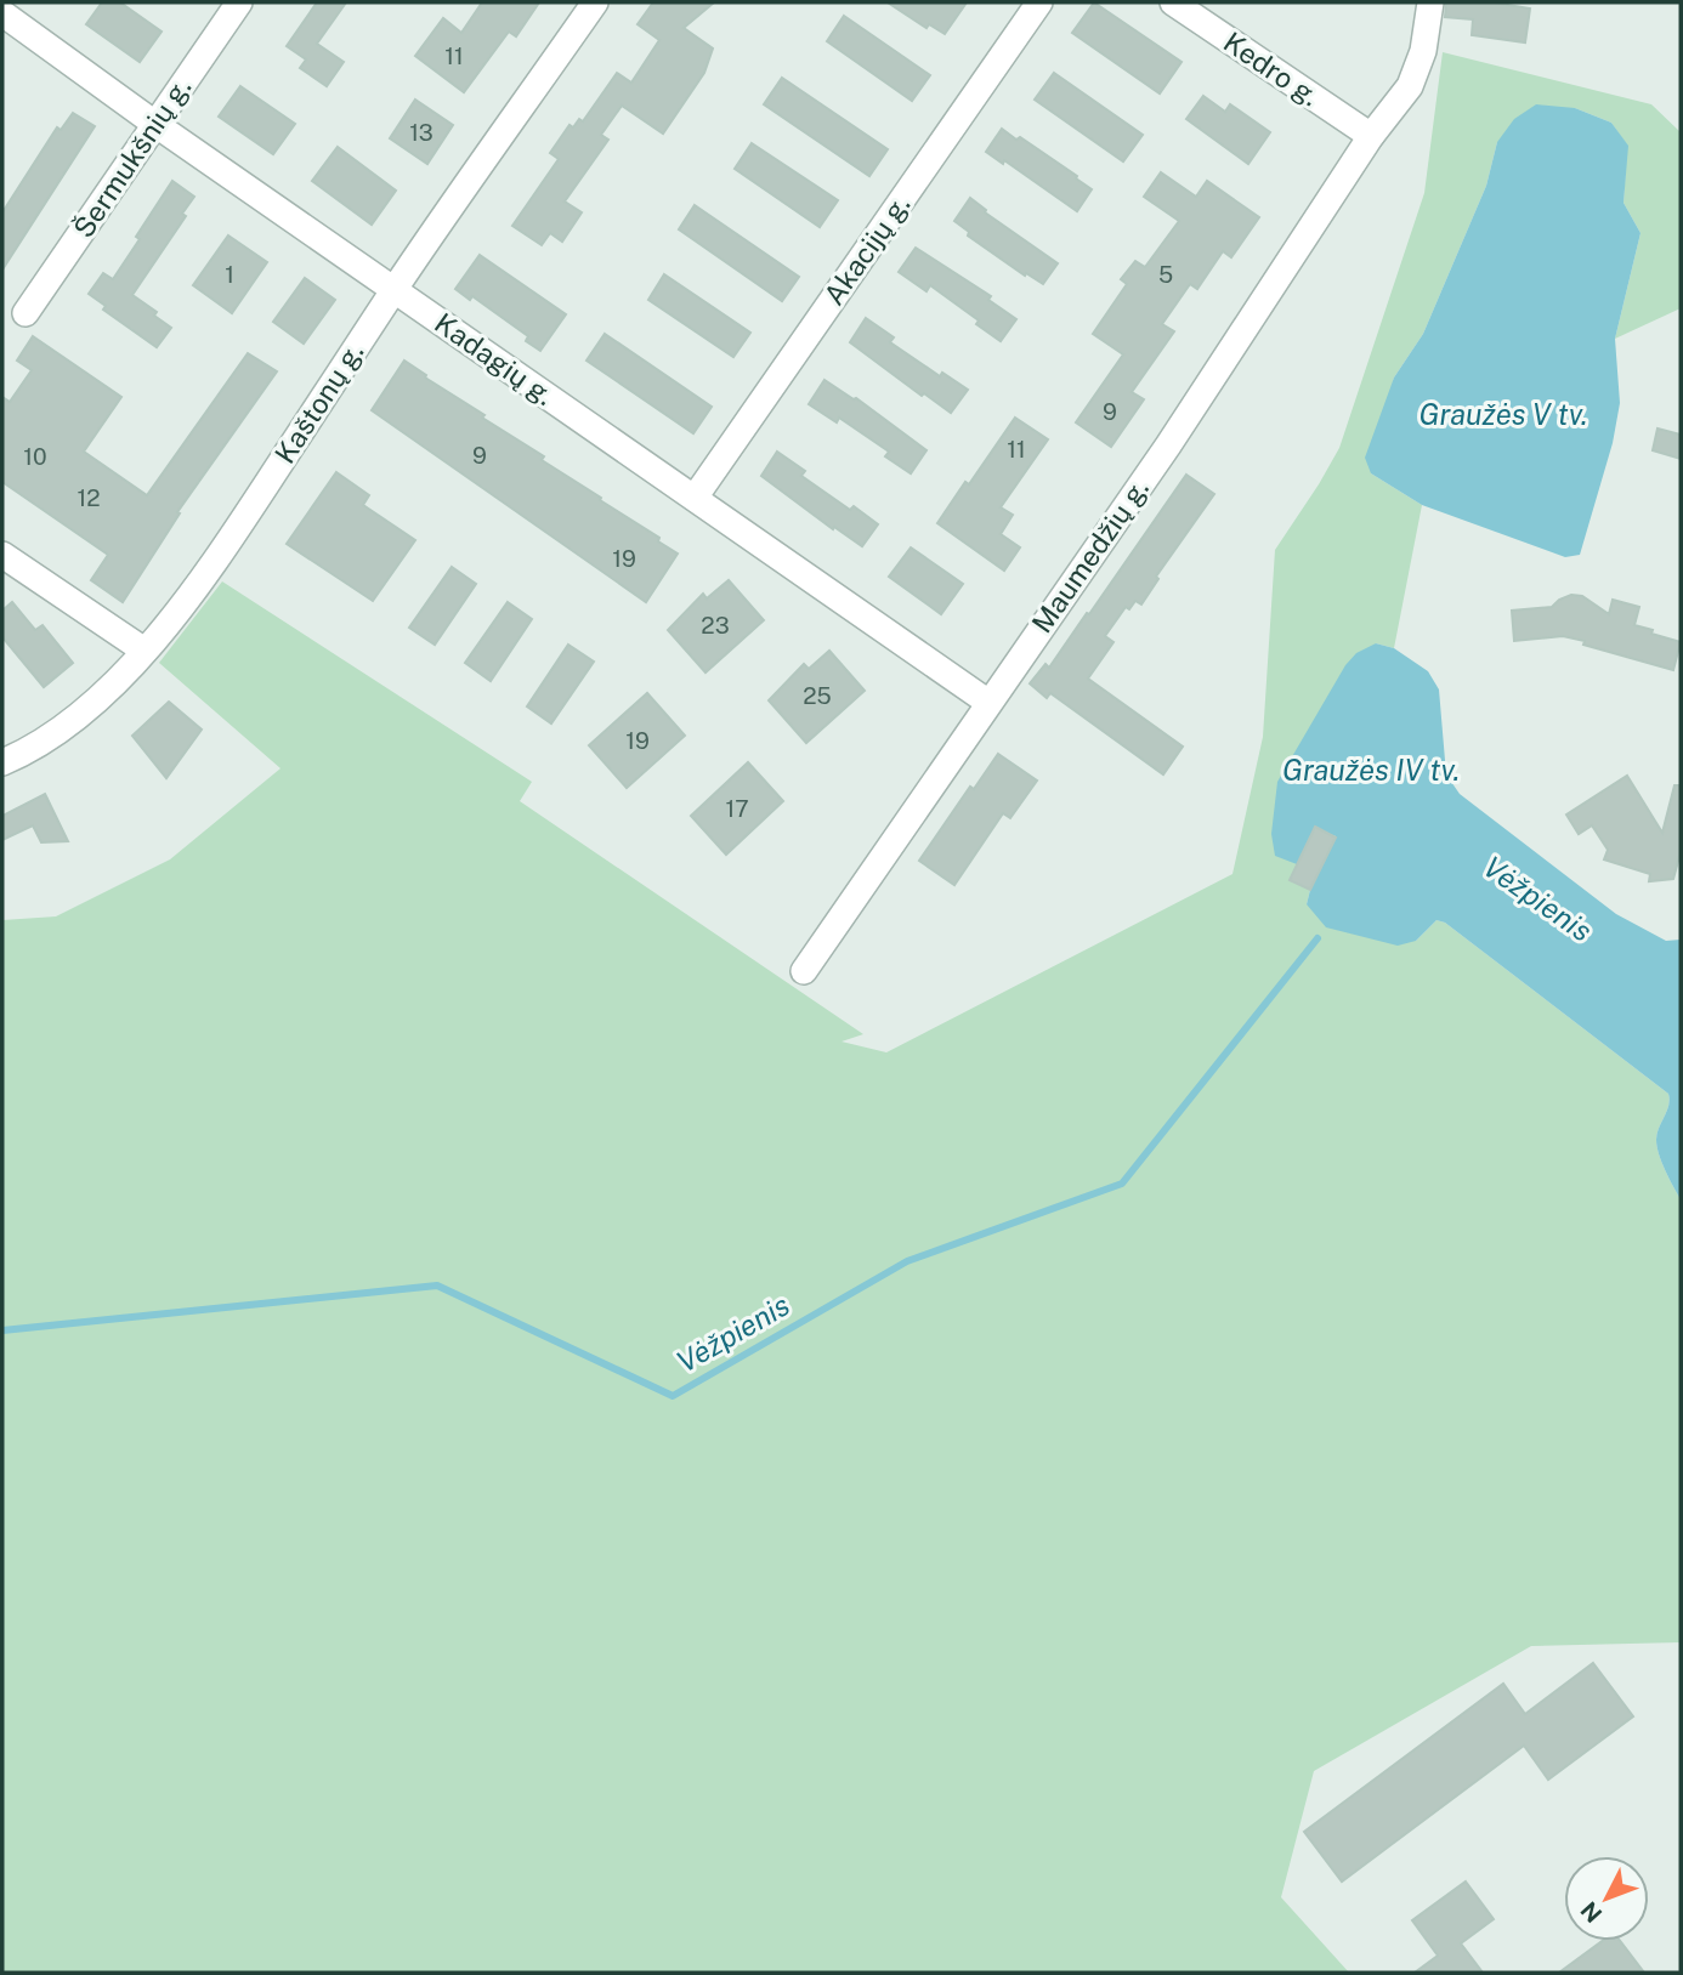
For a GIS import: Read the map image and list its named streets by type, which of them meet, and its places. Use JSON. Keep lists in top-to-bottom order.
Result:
{
  "streets": {
    "street": [
      "Kedro g.",
      "Šermukšnių g.",
      "Akacijų g.",
      "Kadagių g.",
      "Kaštonų g.",
      "Maumedžių g."
    ]
  },
  "crossings": [
    ["Kedro g.", "Maumedžių g."],
    ["Šermukšnių g.", "Kadagių g."],
    ["Akacijų g.", "Kadagių g."],
    ["Kadagių g.", "Kaštonų g."],
    ["Kadagių g.", "Maumedžių g."]
  ],
  "water": ["Graužės V tv.", "Graužės IV tv.", "Vėžpienis"],
  "house_numbers": [
    "11",
    "13",
    "1",
    "5",
    "9",
    "11",
    "9",
    "10",
    "12",
    "19",
    "23",
    "25",
    "19",
    "17"
  ],
  "north": "bottom left"
}
